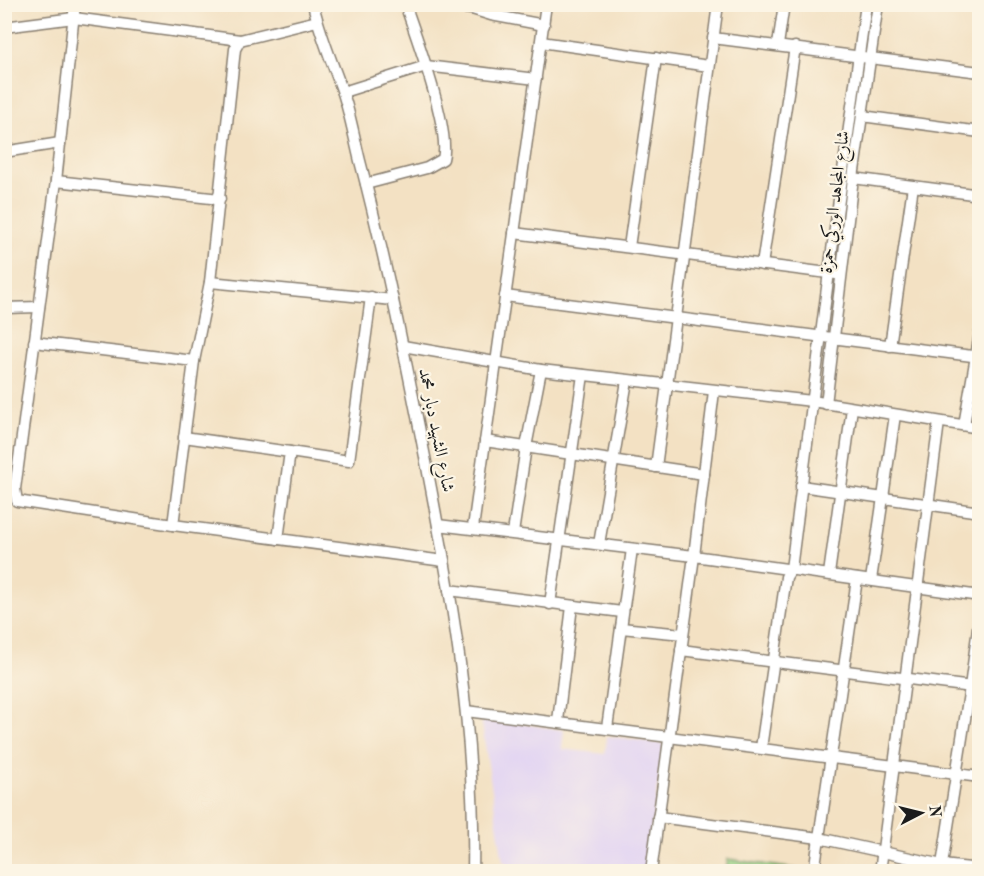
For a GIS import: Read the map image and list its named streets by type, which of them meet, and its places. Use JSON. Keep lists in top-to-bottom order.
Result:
{
  "streets": {
    "street": ["شارع المجاهد الوركي حمزة", "شارع الشهيد دبار محمد"]
  },
  "north": "right"
}
